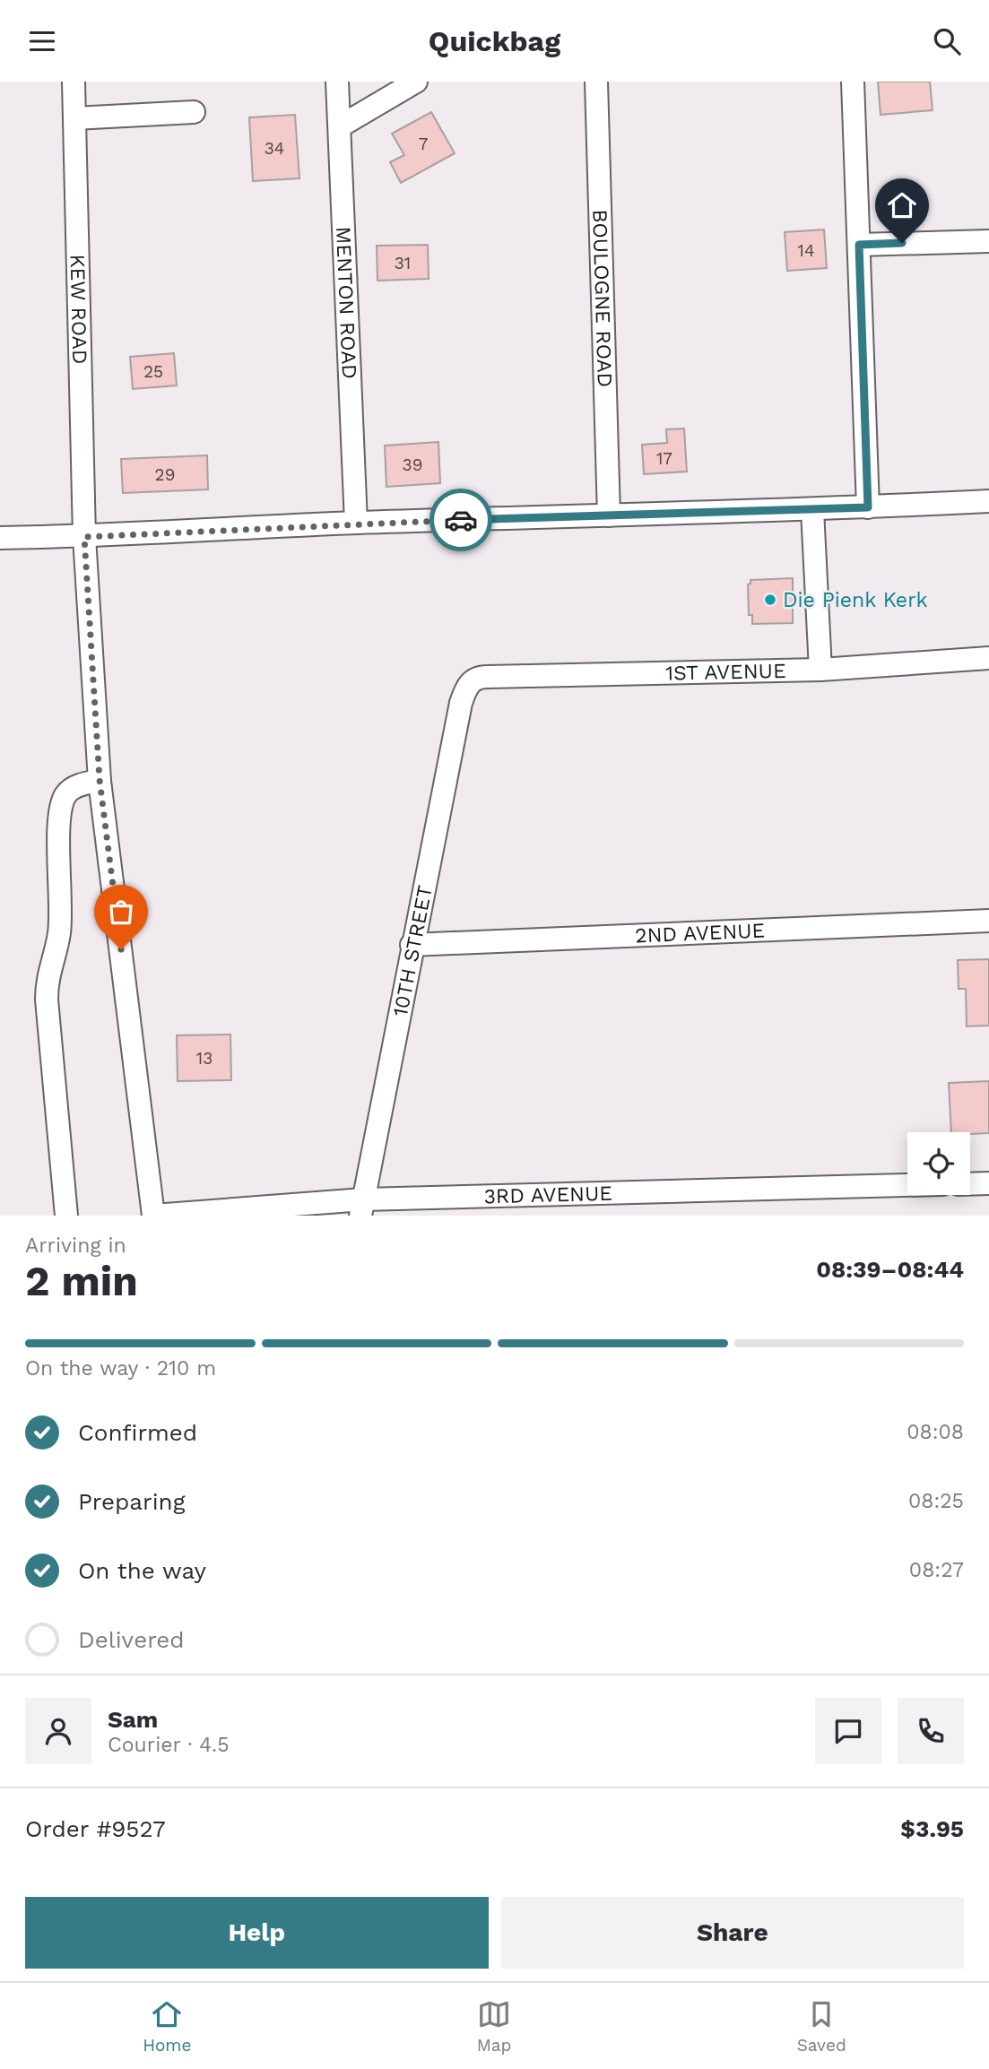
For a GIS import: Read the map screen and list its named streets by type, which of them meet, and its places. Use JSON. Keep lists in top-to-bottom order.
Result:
{
  "streets": {
    "street": [
      "BOULOGNE ROAD",
      "MENTON ROAD",
      "KEW ROAD",
      "1ST AVENUE",
      "2ND AVENUE",
      "10TH STREET",
      "3RD AVENUE"
    ]
  },
  "crossings": [
    ["KEW ROAD", "3RD AVENUE"],
    ["1ST AVENUE", "10TH STREET"],
    ["2ND AVENUE", "10TH STREET"],
    ["10TH STREET", "3RD AVENUE"]
  ],
  "places": ["Die Pienk Kerk"],
  "house_numbers": [
    "7",
    "34",
    "14",
    "31",
    "25",
    "17",
    "39",
    "29",
    "13"
  ],
  "page": {
    "header": "Quickbag",
    "heading": ["2 min", "Arriving in", "08:39–08:44"],
    "panel": [
      "Sam",
      "Courier · 4.5",
      "Order #9527",
      "$3.95"
    ],
    "bar": "On the way · 210 m",
    "list": [
      ["Confirmed", "08:08"],
      ["Preparing", "08:25"],
      ["On the way", "08:27"],
      "Delivered"
    ],
    "buttons": ["Help", "Share"],
    "tabs": ["Home", "Map", "Saved"]
  }
}
